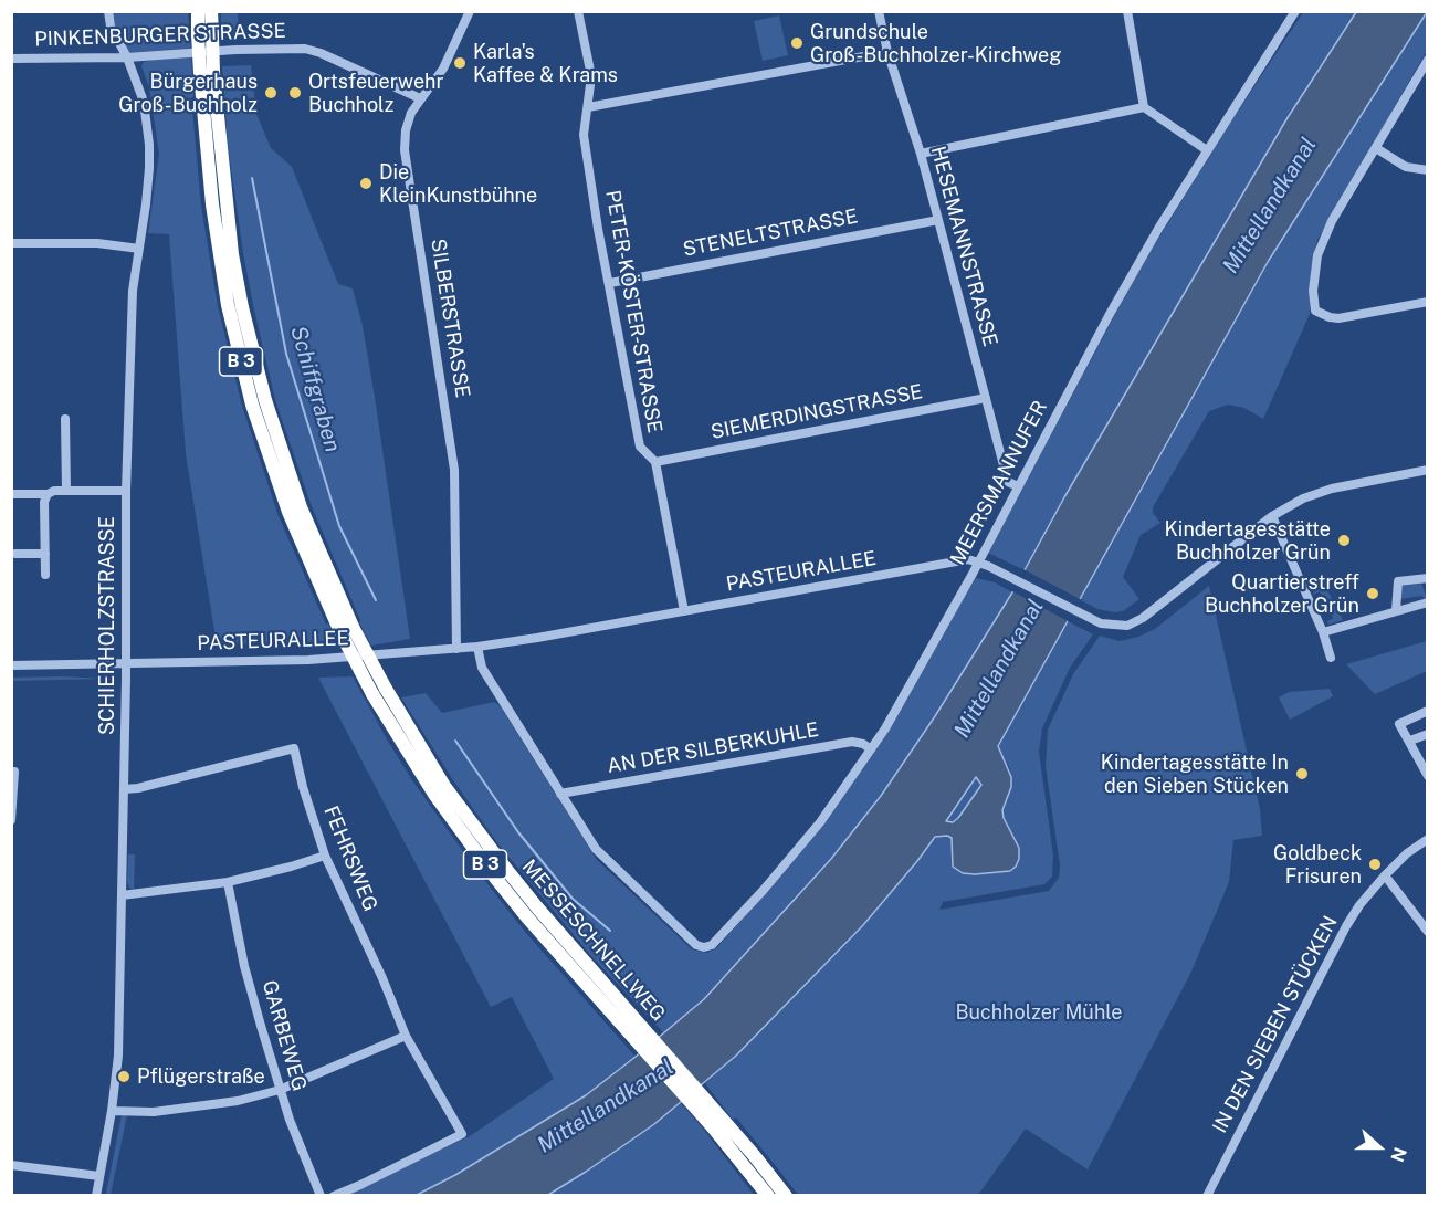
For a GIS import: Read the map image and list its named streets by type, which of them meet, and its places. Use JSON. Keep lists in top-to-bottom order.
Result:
{
  "streets": {
    "highway": ["B 3", "MESSESCHNELLWEG"],
    "street": [
      "PINKENBURGER STRASSE",
      "STENELTSTRASSE",
      "HESEMANNSTRASSE",
      "PETER-KÖSTER-STRASSE",
      "SILBERSTRASSE",
      "SIEMERDINGSTRASSE",
      "MEERSMANNUFER",
      "PASTEURALLEE",
      "SCHIERHOLZSTRASSE",
      "AN DER SILBERKUHLE",
      "FEHRSWEG",
      "IN DEN SIEBEN STÜCKEN",
      "GARBEWEG"
    ]
  },
  "crossings": [
    ["PINKENBURGER STRASSE", "SILBERSTRASSE"],
    ["PINKENBURGER STRASSE", "SCHIERHOLZSTRASSE"],
    ["STENELTSTRASSE", "HESEMANNSTRASSE"],
    ["STENELTSTRASSE", "PETER-KÖSTER-STRASSE"],
    ["HESEMANNSTRASSE", "SIEMERDINGSTRASSE"],
    ["HESEMANNSTRASSE", "MEERSMANNUFER"],
    ["PETER-KÖSTER-STRASSE", "SIEMERDINGSTRASSE"],
    ["PETER-KÖSTER-STRASSE", "PASTEURALLEE"],
    ["SILBERSTRASSE", "PASTEURALLEE"],
    ["MEERSMANNUFER", "PASTEURALLEE"],
    ["MEERSMANNUFER", "AN DER SILBERKUHLE"],
    ["PASTEURALLEE", "SCHIERHOLZSTRASSE"],
    ["SCHIERHOLZSTRASSE", "FEHRSWEG"]
  ],
  "water": ["Mittellandkanal", "Schiffgraben"],
  "parks": ["Buchholzer Mühle"],
  "places": [
    "Grundschule Groß-Buchholzer-Kirchweg",
    "Karla's Kaffee & Krams",
    "Bürgerhaus Groß-Buchholz",
    "Ortsfeuerwehr Buchholz",
    "Die KleinKunstbühne",
    "Kindertagesstätte Buchholzer Grün",
    "Quartierstreff Buchholzer Grün",
    "Kindertagesstätte In den Sieben Stücken",
    "Goldbeck Frisuren",
    "Pflügerstraße"
  ],
  "north": "right"
}
